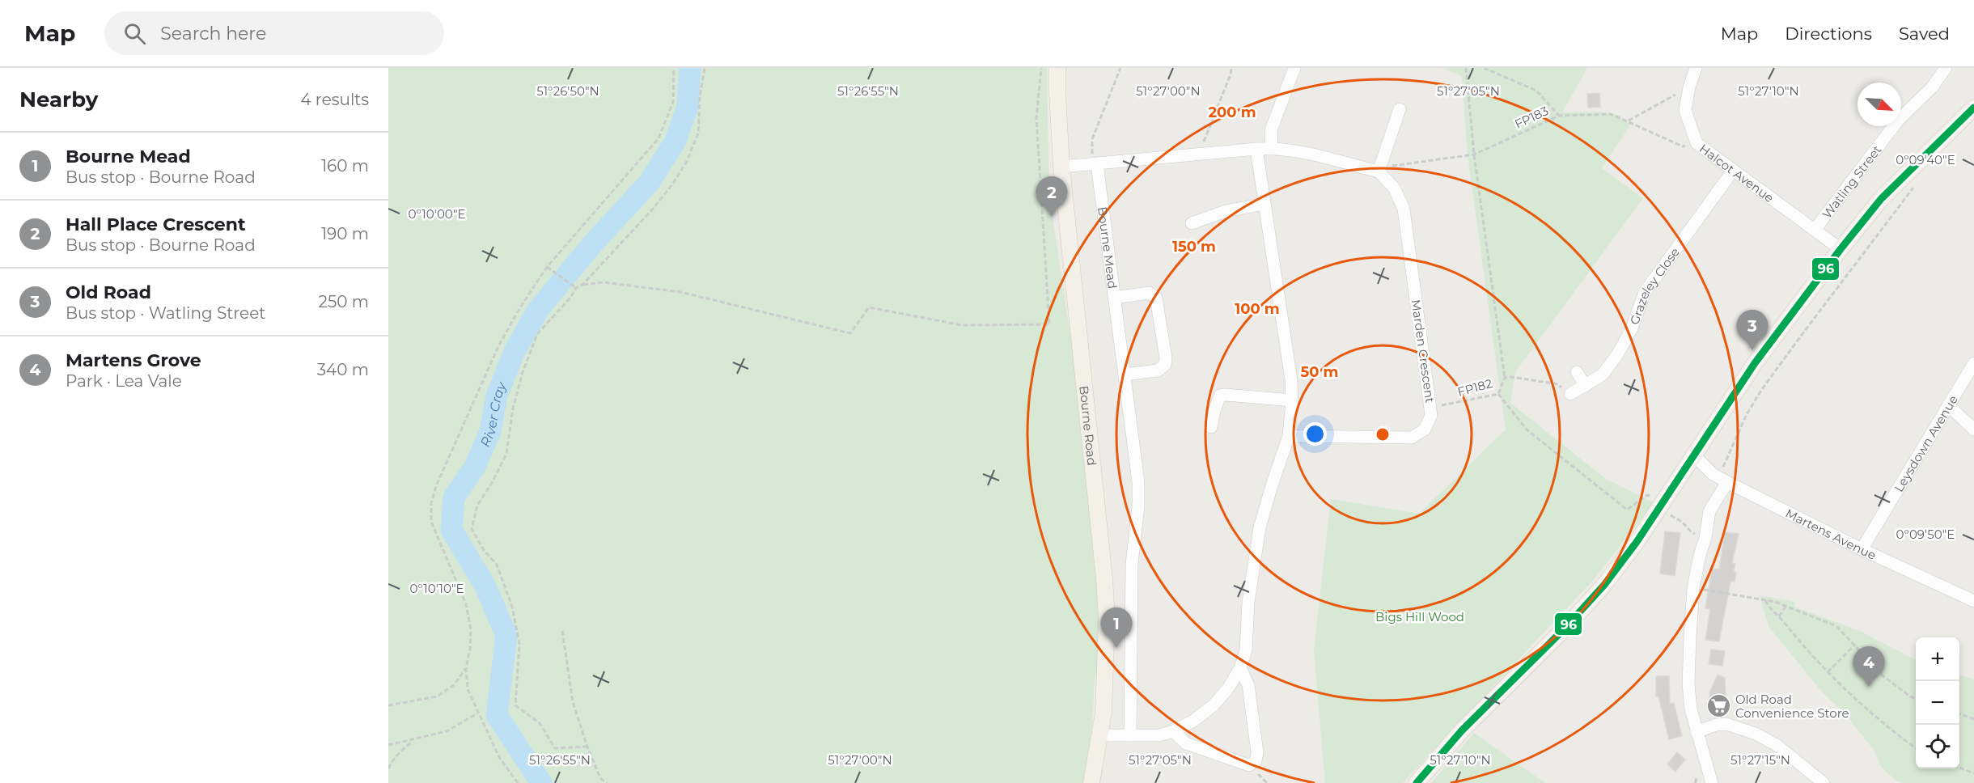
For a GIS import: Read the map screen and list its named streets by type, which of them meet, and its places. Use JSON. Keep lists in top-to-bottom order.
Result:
{
  "streets": {
    "main road": ["Bourne Road"],
    "street": [
      "Halcot Avenue",
      "Watling Street",
      "Bourne Mead",
      "Grazeley Close",
      "Marden Crescent",
      "Leysdown Avenue",
      "Martens Avenue"
    ],
    "path": ["FP183", "FP182"]
  },
  "crossings": [
    ["FP183", "Halcot Avenue"],
    ["FP183", "Marden Crescent"],
    ["Halcot Avenue", "Watling Street"],
    ["Halcot Avenue", "Grazeley Close"],
    ["Grazeley Close", "FP182"],
    ["Marden Crescent", "FP182"],
    ["Leysdown Avenue", "Martens Avenue"]
  ],
  "water": ["River Cray"],
  "parks": ["Bigs Hill Wood"],
  "places": {
    "supermarket": ["Old Road Convenience Store"]
  },
  "lines": ["transit line 96"],
  "north": "bottom right",
  "page": {
    "header": "Map",
    "search": "Search here",
    "nav": ["Map", "Directions", "Saved"],
    "heading": ["Nearby", "4 results"],
    "list": [
      {
        "mark": "1",
        "name": "Bourne Mead",
        "note": "Bus stop · Bourne Road",
        "value": "160 m"
      },
      {
        "mark": "2",
        "name": "Hall Place Crescent",
        "note": "Bus stop · Bourne Road",
        "value": "190 m"
      },
      {
        "mark": "3",
        "name": "Old Road",
        "note": "Bus stop · Watling Street",
        "value": "250 m"
      },
      {
        "mark": "4",
        "name": "Martens Grove",
        "note": "Park · Lea Vale",
        "value": "340 m"
      }
    ],
    "pins": [
      "2",
      "3",
      "1",
      "4"
    ],
    "map_buttons": ["+", "−"]
  },
  "coordinates": [
    "51°26'50\"N",
    "51°26'55\"N",
    "51°27'00\"N",
    "51°27'05\"N",
    "51°27'10\"N",
    "0°09'40\"E",
    "0°10'00\"E",
    "0°09'50\"E",
    "0°10'10\"E",
    "51°27'15\"N"
  ],
  "rings": [
    "200 m",
    "150 m",
    "100 m",
    "50 m"
  ]
}
